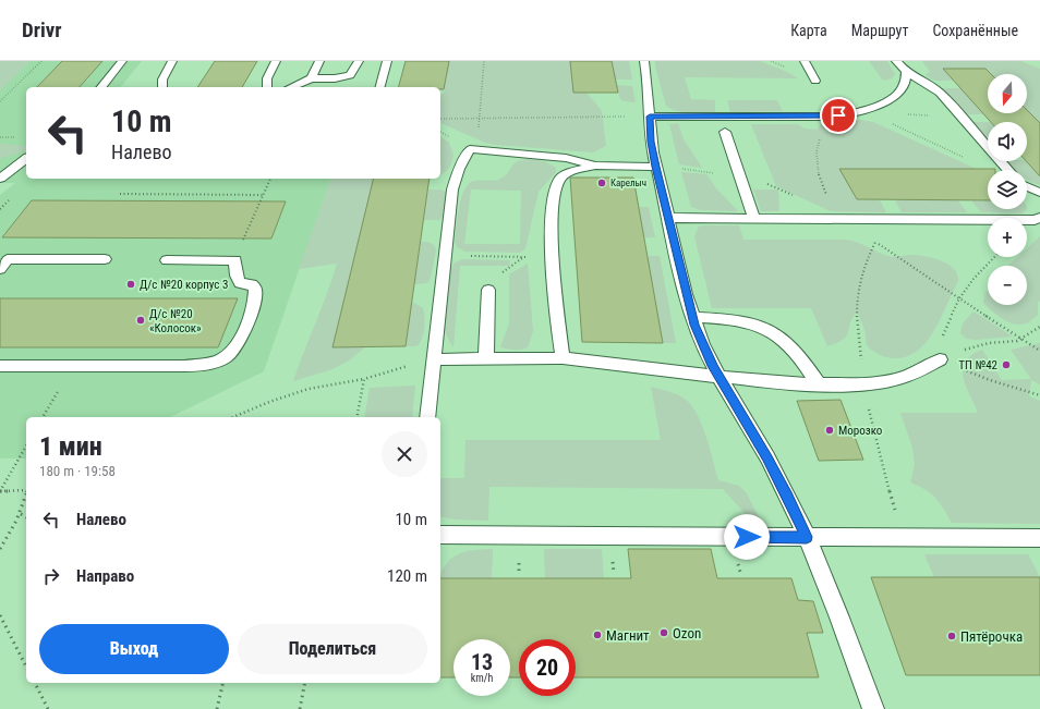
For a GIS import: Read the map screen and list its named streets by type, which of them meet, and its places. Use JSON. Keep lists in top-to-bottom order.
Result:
{
  "places": [
    "Карелыч",
    "Д/с №20 корпус 3",
    "Д/с №20 «Колосок»",
    "ТП №42",
    "Морозко",
    "Ozon",
    "Магнит",
    "Пятёрочка"
  ],
  "north": "bottom",
  "page": {
    "header": "Drivr",
    "nav": ["Карта", "Маршрут", "Сохранённые"],
    "map_buttons": ["+", "−"],
    "turn": ["10 m", "Налево"],
    "heading": ["1 мин", "180 m · 19:58"],
    "list": [
      {
        "name": "Налево",
        "value": "10 m"
      },
      {
        "name": "Направо",
        "value": "120 m"
      }
    ],
    "buttons": ["Выход", "Поделиться"],
    "speed": "13 km/h",
    "limit": "20"
  }
}
